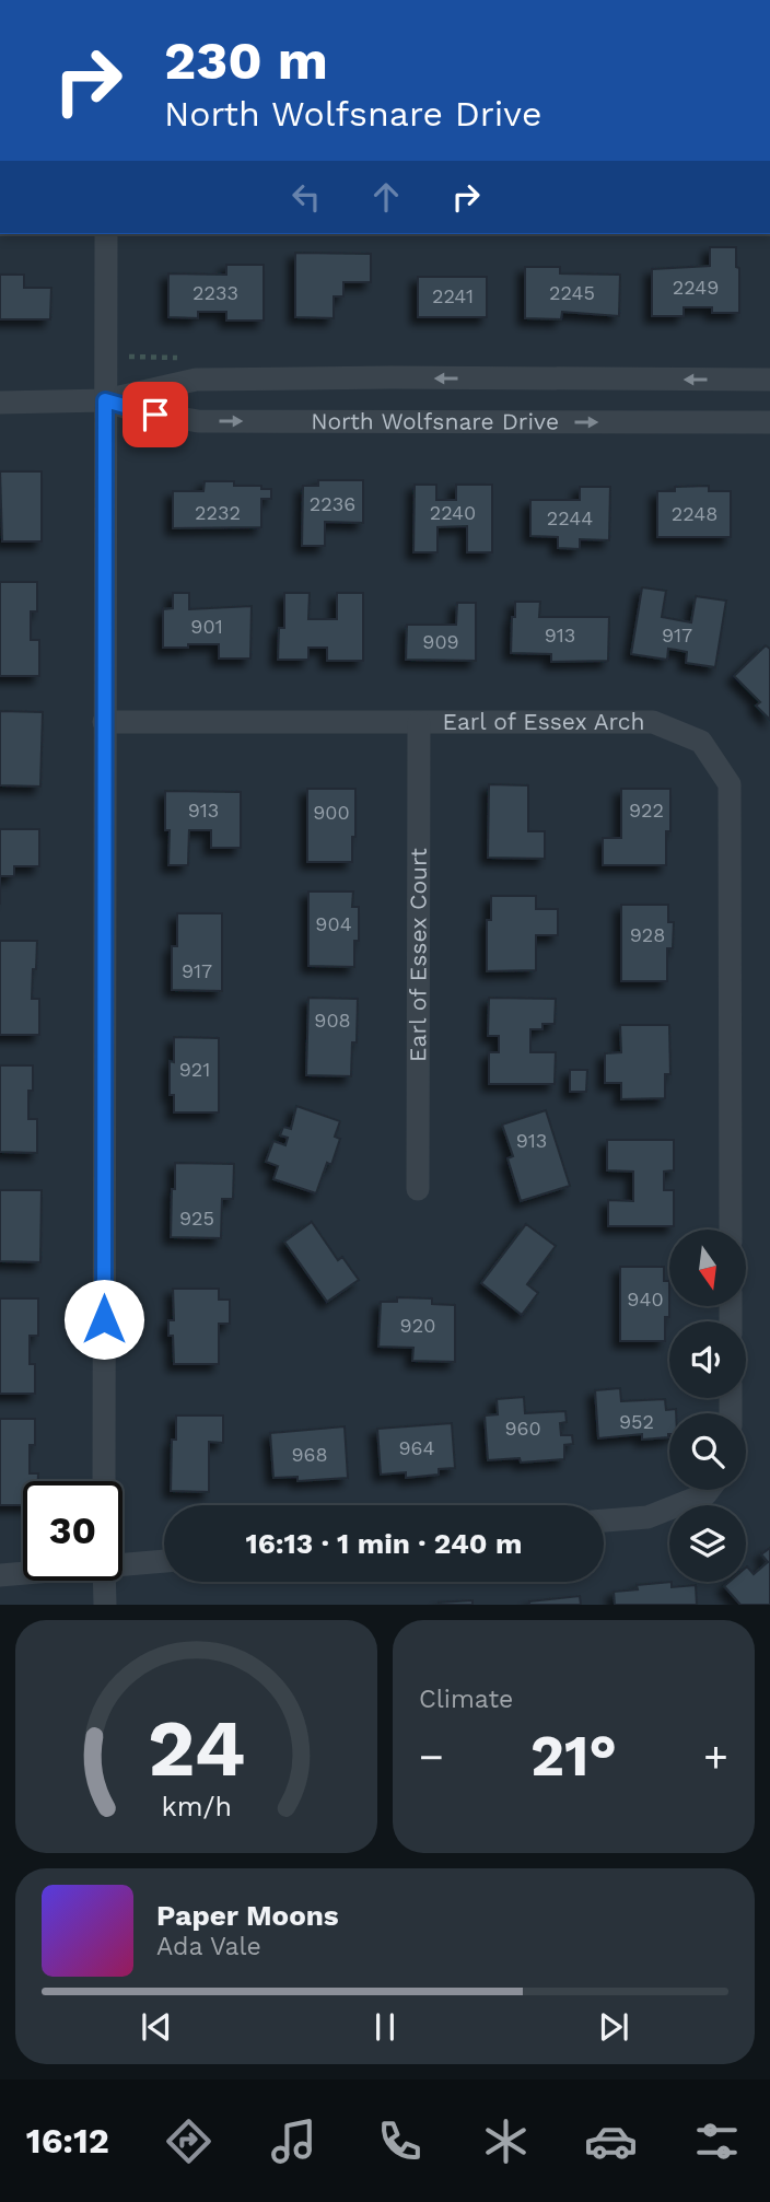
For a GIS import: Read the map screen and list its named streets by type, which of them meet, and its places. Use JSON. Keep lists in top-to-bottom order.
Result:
{
  "streets": {
    "street": ["North Wolfsnare Drive", "Earl of Essex Arch", "Earl of Essex Court"]
  },
  "crossings": [
    ["Earl of Essex Arch", "Earl of Essex Court"]
  ],
  "house_numbers": [
    "2249",
    "2233",
    "2245",
    "2241",
    "2236",
    "2232",
    "2240",
    "2248",
    "2244",
    "901",
    "913",
    "917",
    "909",
    "913",
    "922",
    "900",
    "904",
    "928",
    "917",
    "908",
    "921",
    "913",
    "925",
    "940",
    "920",
    "952",
    "960",
    "964",
    "968"
  ],
  "north": "bottom",
  "page": {
    "turn": ["230 m", "North Wolfsnare Drive"],
    "limit": "30",
    "trip": "16:13 · 1 min · 240 m",
    "tile": "Climate",
    "heat": ["−", "21°", "+"],
    "song": ["Paper Moons", "Ada Vale"],
    "tabs": "16:12",
    "gauge": ["24", "km/h"]
  }
}
